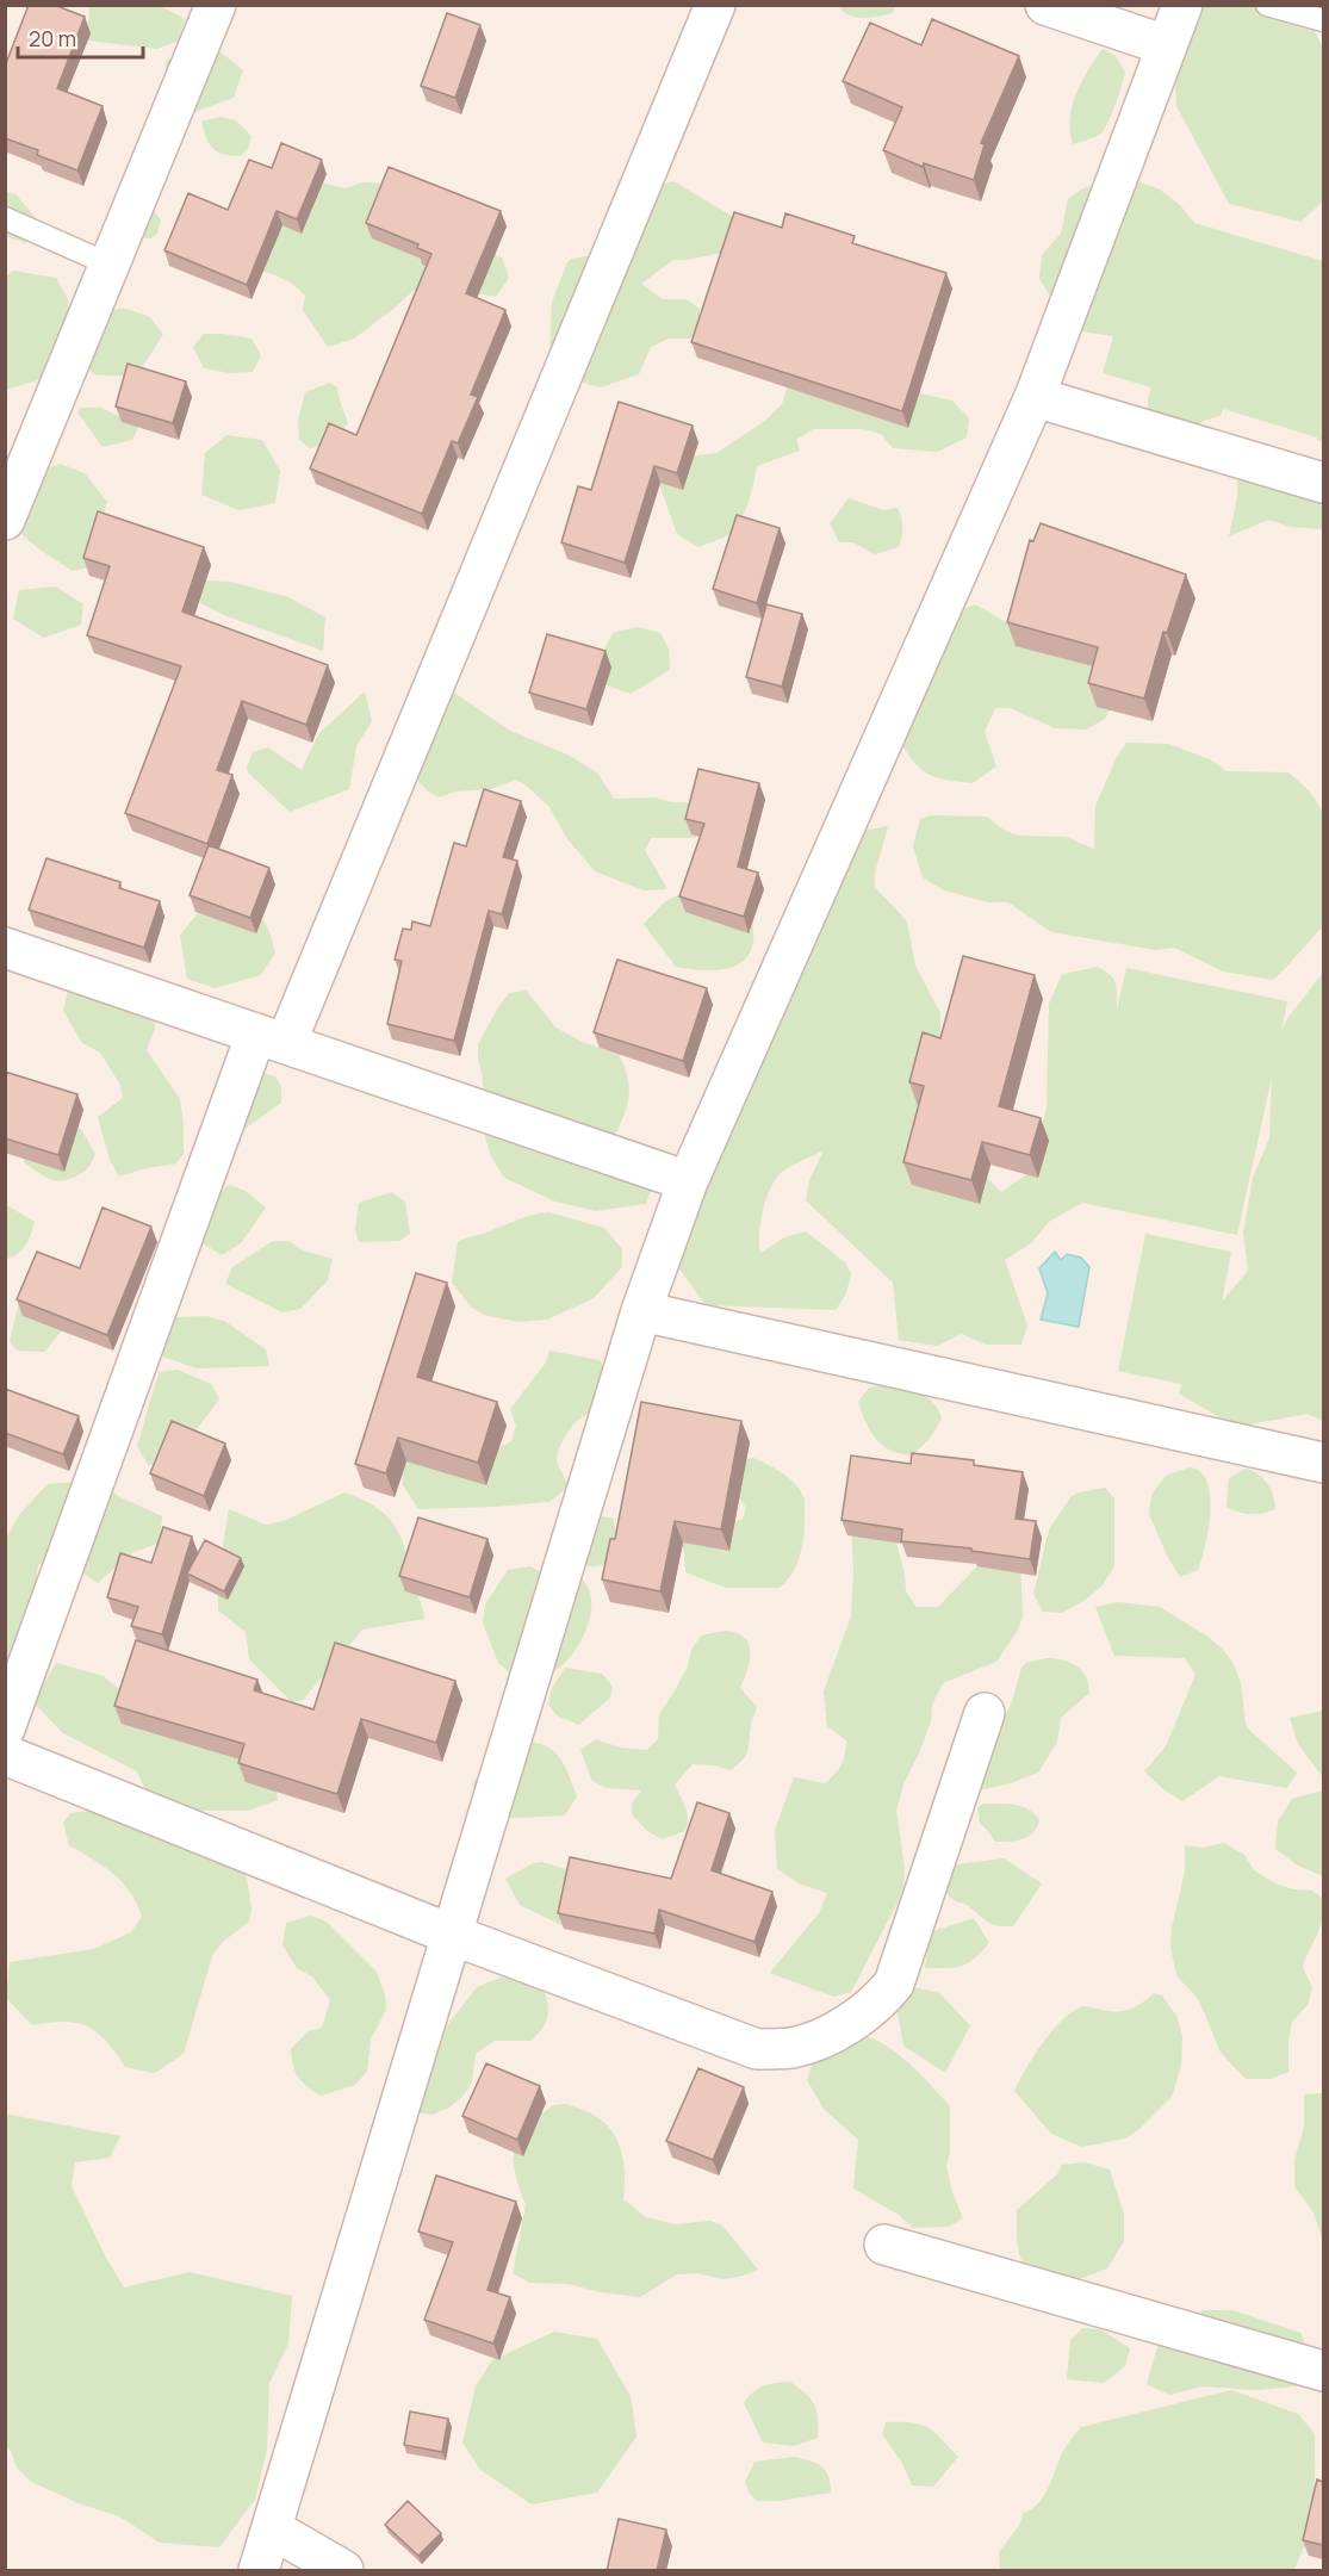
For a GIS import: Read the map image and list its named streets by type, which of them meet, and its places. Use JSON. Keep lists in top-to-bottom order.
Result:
{
  "scale_bar": "20 m"
}
